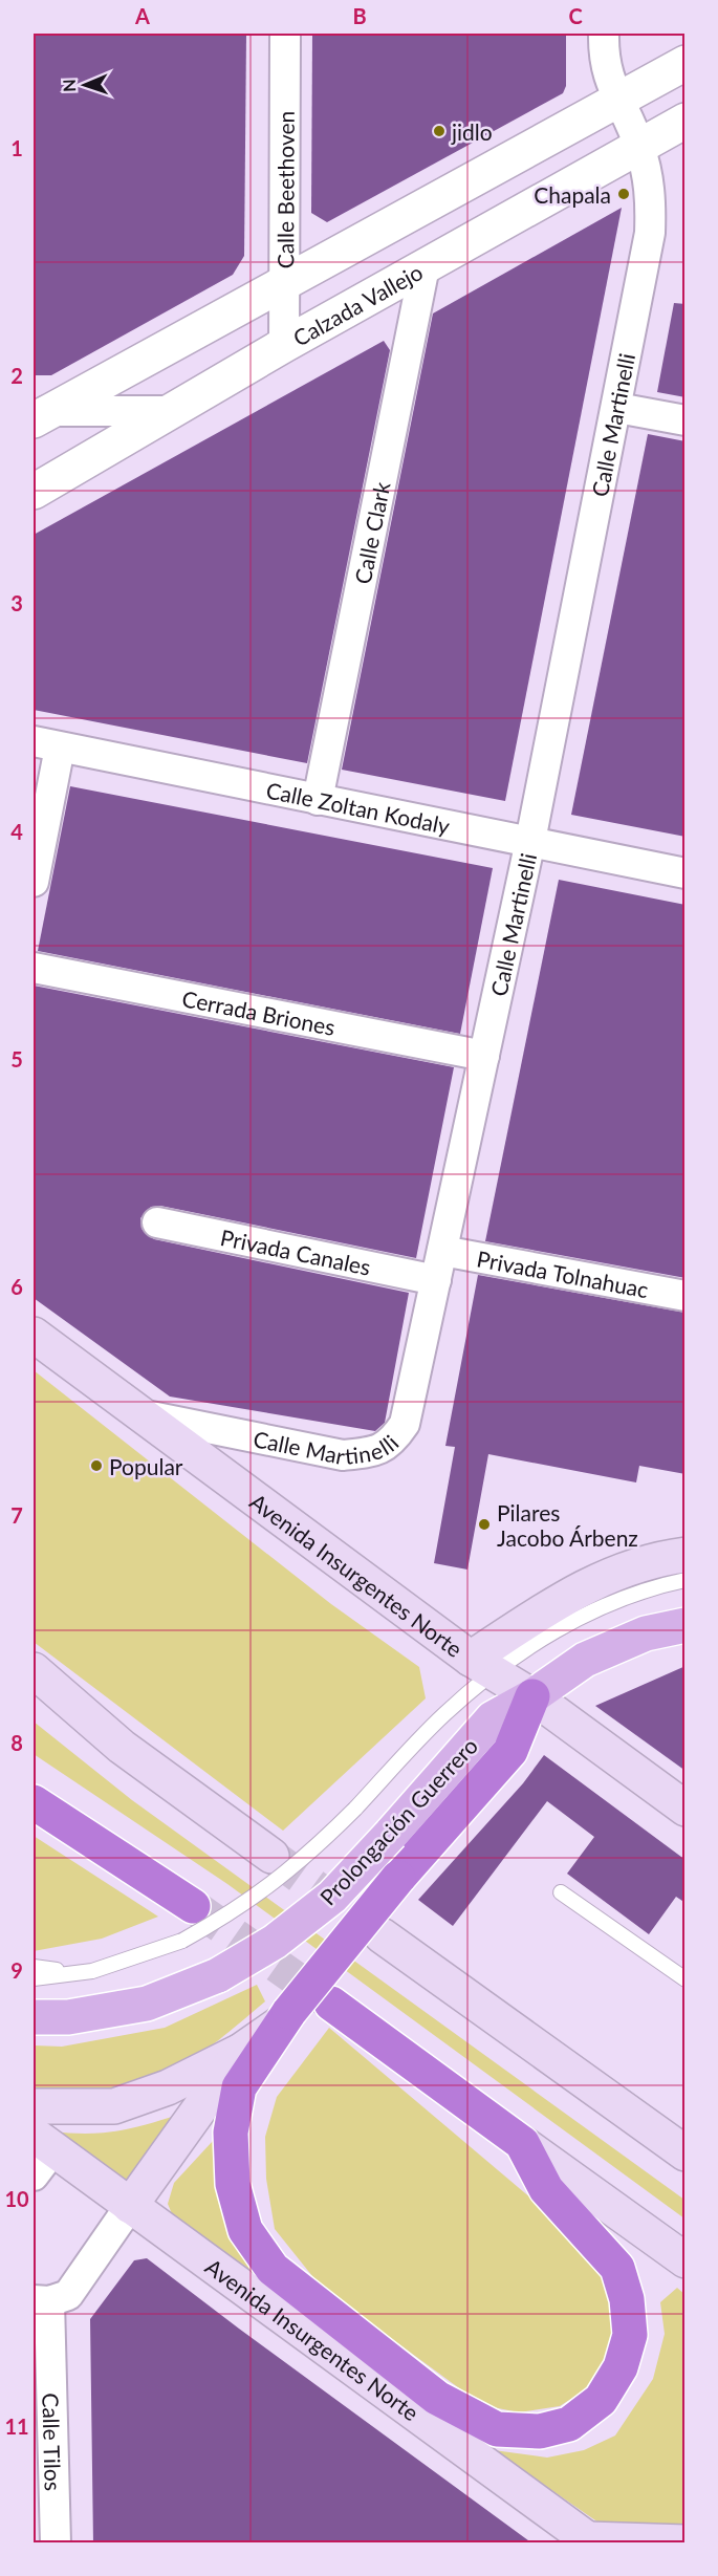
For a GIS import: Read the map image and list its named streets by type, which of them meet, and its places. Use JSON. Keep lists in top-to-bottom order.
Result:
{
  "streets": {
    "main road": ["Avenida Insurgentes Norte", "Prolongación Guerrero"],
    "street": [
      "Calle Beethoven",
      "Calzada Vallejo",
      "Calle Martinelli",
      "Calle Clark",
      "Calle Zoltan Kodaly",
      "Cerrada Briones",
      "Privada Canales",
      "Privada Tolnahuac",
      "Calle Tilos"
    ]
  },
  "crossings": [
    ["Calle Beethoven", "Calzada Vallejo"],
    ["Calzada Vallejo", "Calle Martinelli"],
    ["Calzada Vallejo", "Calle Clark"],
    ["Calle Martinelli", "Calle Zoltan Kodaly"],
    ["Calle Martinelli", "Cerrada Briones"],
    ["Calle Martinelli", "Privada Canales"],
    ["Calle Martinelli", "Privada Tolnahuac"],
    ["Calle Martinelli", "Avenida Insurgentes Norte"],
    ["Calle Clark", "Calle Zoltan Kodaly"],
    ["Avenida Insurgentes Norte", "Prolongación Guerrero"]
  ],
  "places": [
    "jidlo",
    "Chapala",
    "Popular",
    "Pilares Jacobo Árbenz"
  ],
  "north": "left",
  "grid": {
    "columns": ["A", "B", "C"],
    "rows": [
      "1",
      "2",
      "3",
      "4",
      "5",
      "6",
      "7",
      "8",
      "9",
      "10",
      "11"
    ]
  }
}
